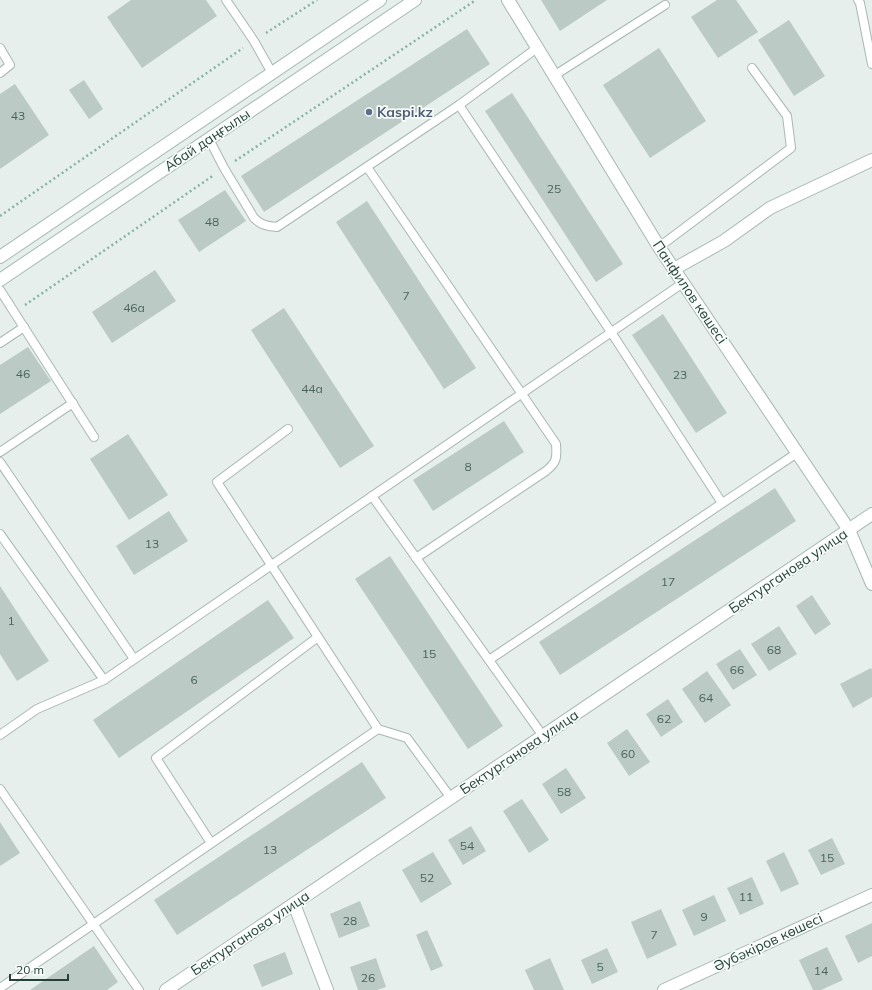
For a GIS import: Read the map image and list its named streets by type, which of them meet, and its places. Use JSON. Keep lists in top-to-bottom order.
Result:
{
  "streets": {
    "street": [
      "Абай даңғылы",
      "Панфилов көшесі",
      "Бектурганова улица",
      "Әубәкіров көшесі"
    ]
  },
  "crossings": [
    ["Панфилов көшесі", "Бектурганова улица"]
  ],
  "places": ["Kaspi.kz"],
  "house_numbers": [
    "43",
    "25",
    "48",
    "7",
    "46а",
    "46",
    "23",
    "44а",
    "8",
    "13",
    "17",
    "1",
    "68",
    "15",
    "66",
    "6",
    "64",
    "62",
    "60",
    "58",
    "54",
    "13",
    "15",
    "52",
    "11",
    "9",
    "28",
    "7",
    "5",
    "14",
    "26"
  ],
  "scale_bar": "20 m"
}
